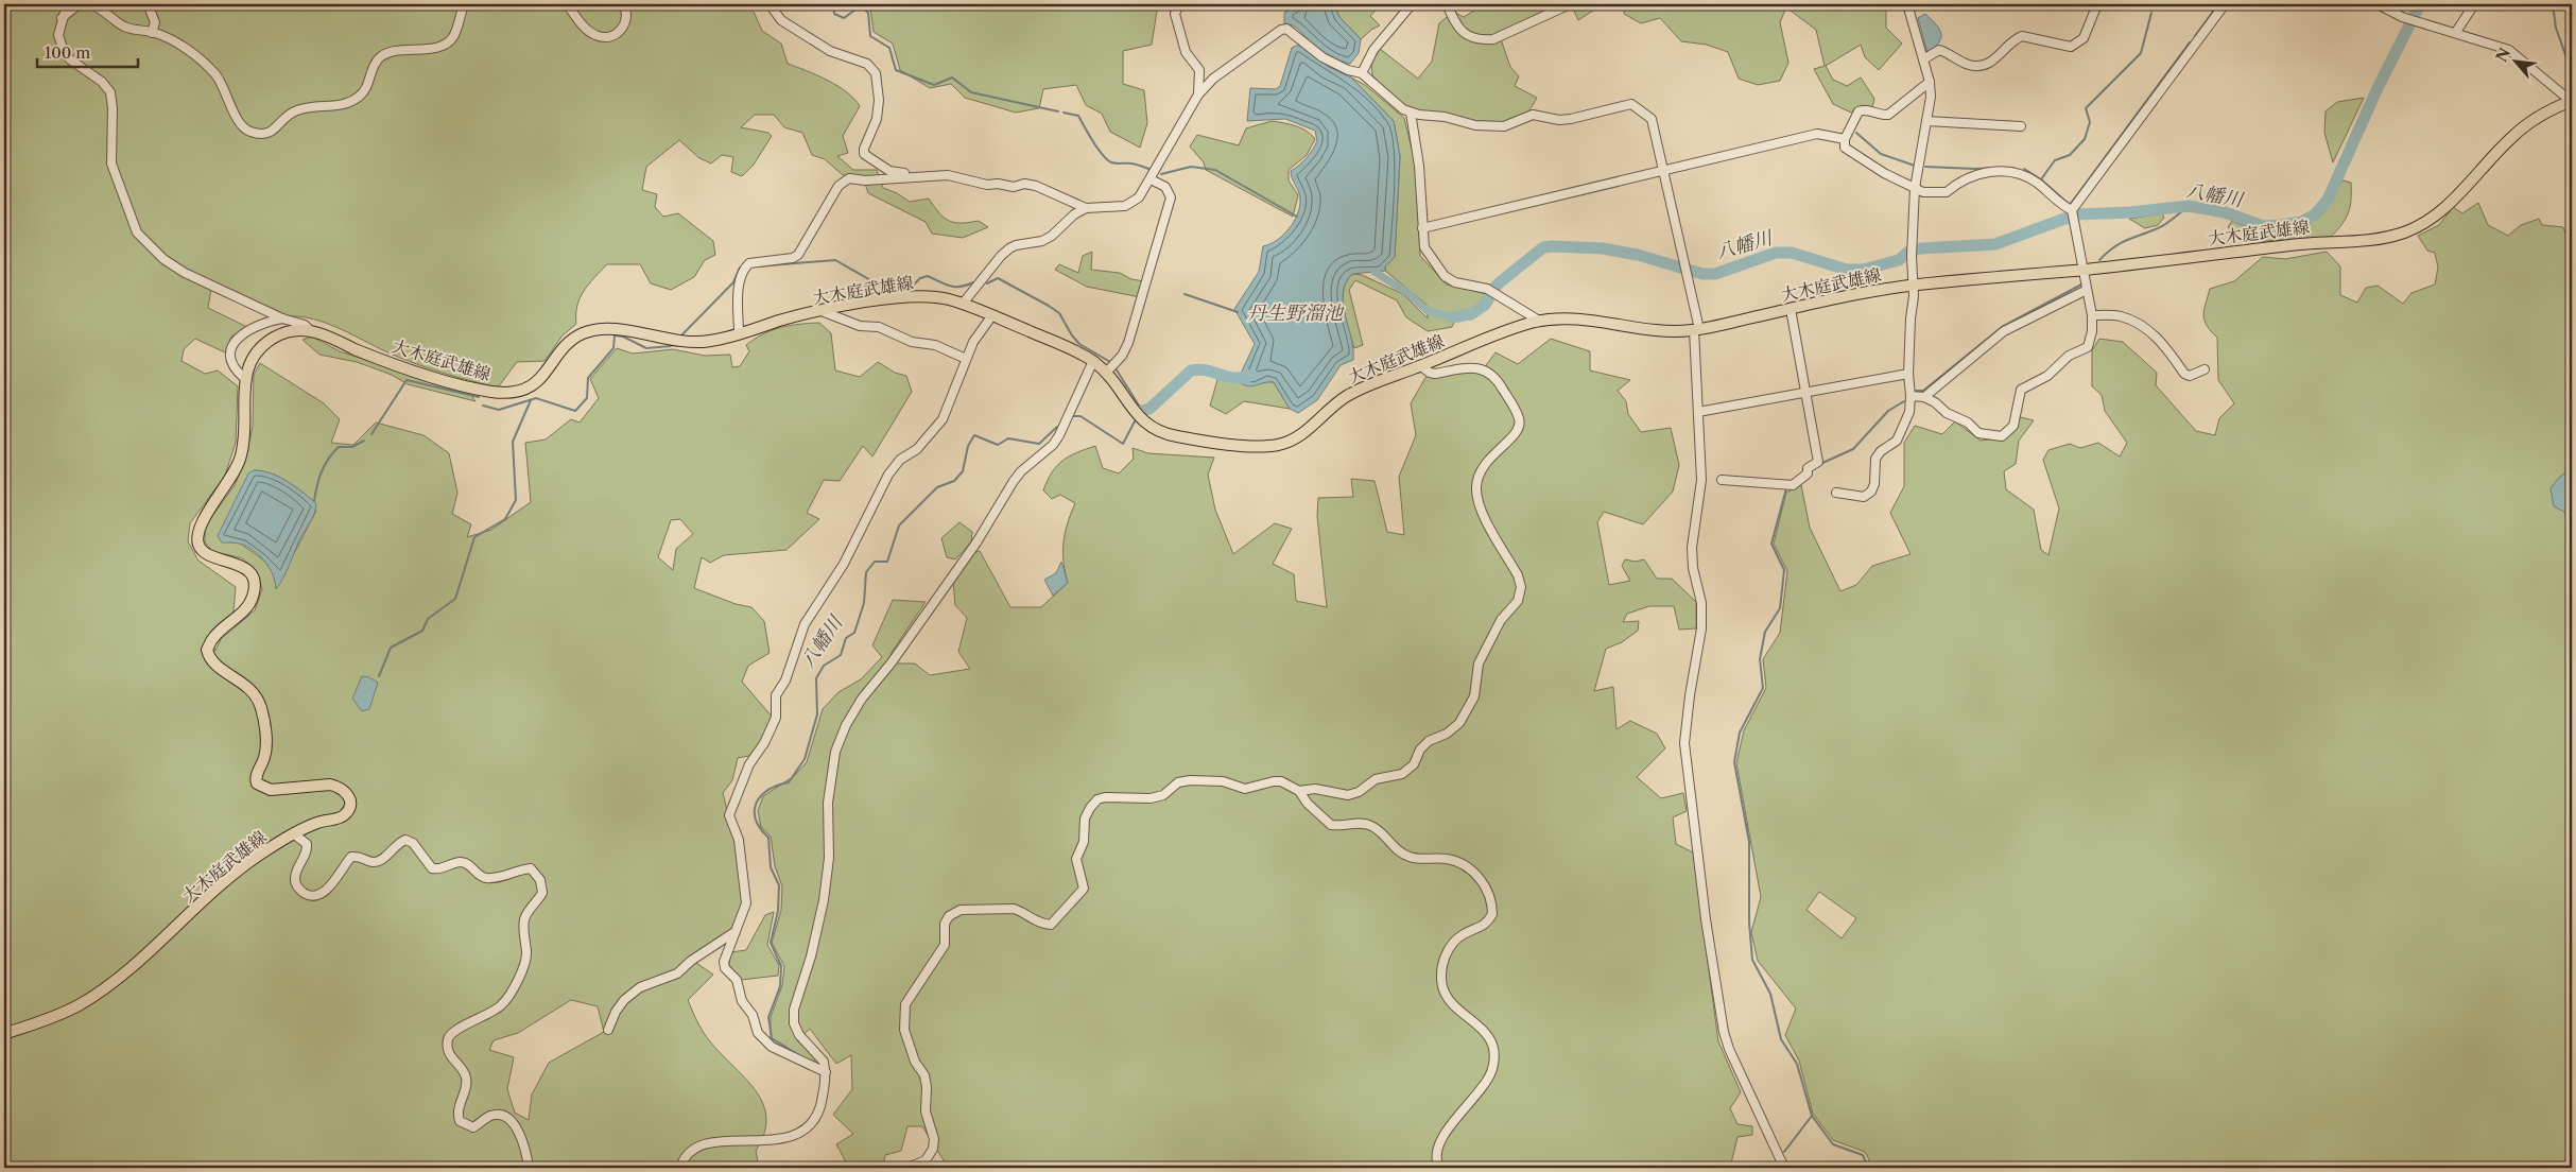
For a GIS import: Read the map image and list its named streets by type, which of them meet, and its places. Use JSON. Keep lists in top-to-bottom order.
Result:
{
  "streets": {
    "main road": ["大木庭武雄線"]
  },
  "water": ["八幡川", "丹生野溜池"],
  "scale_bar": "100 m",
  "north": "top left"
}
